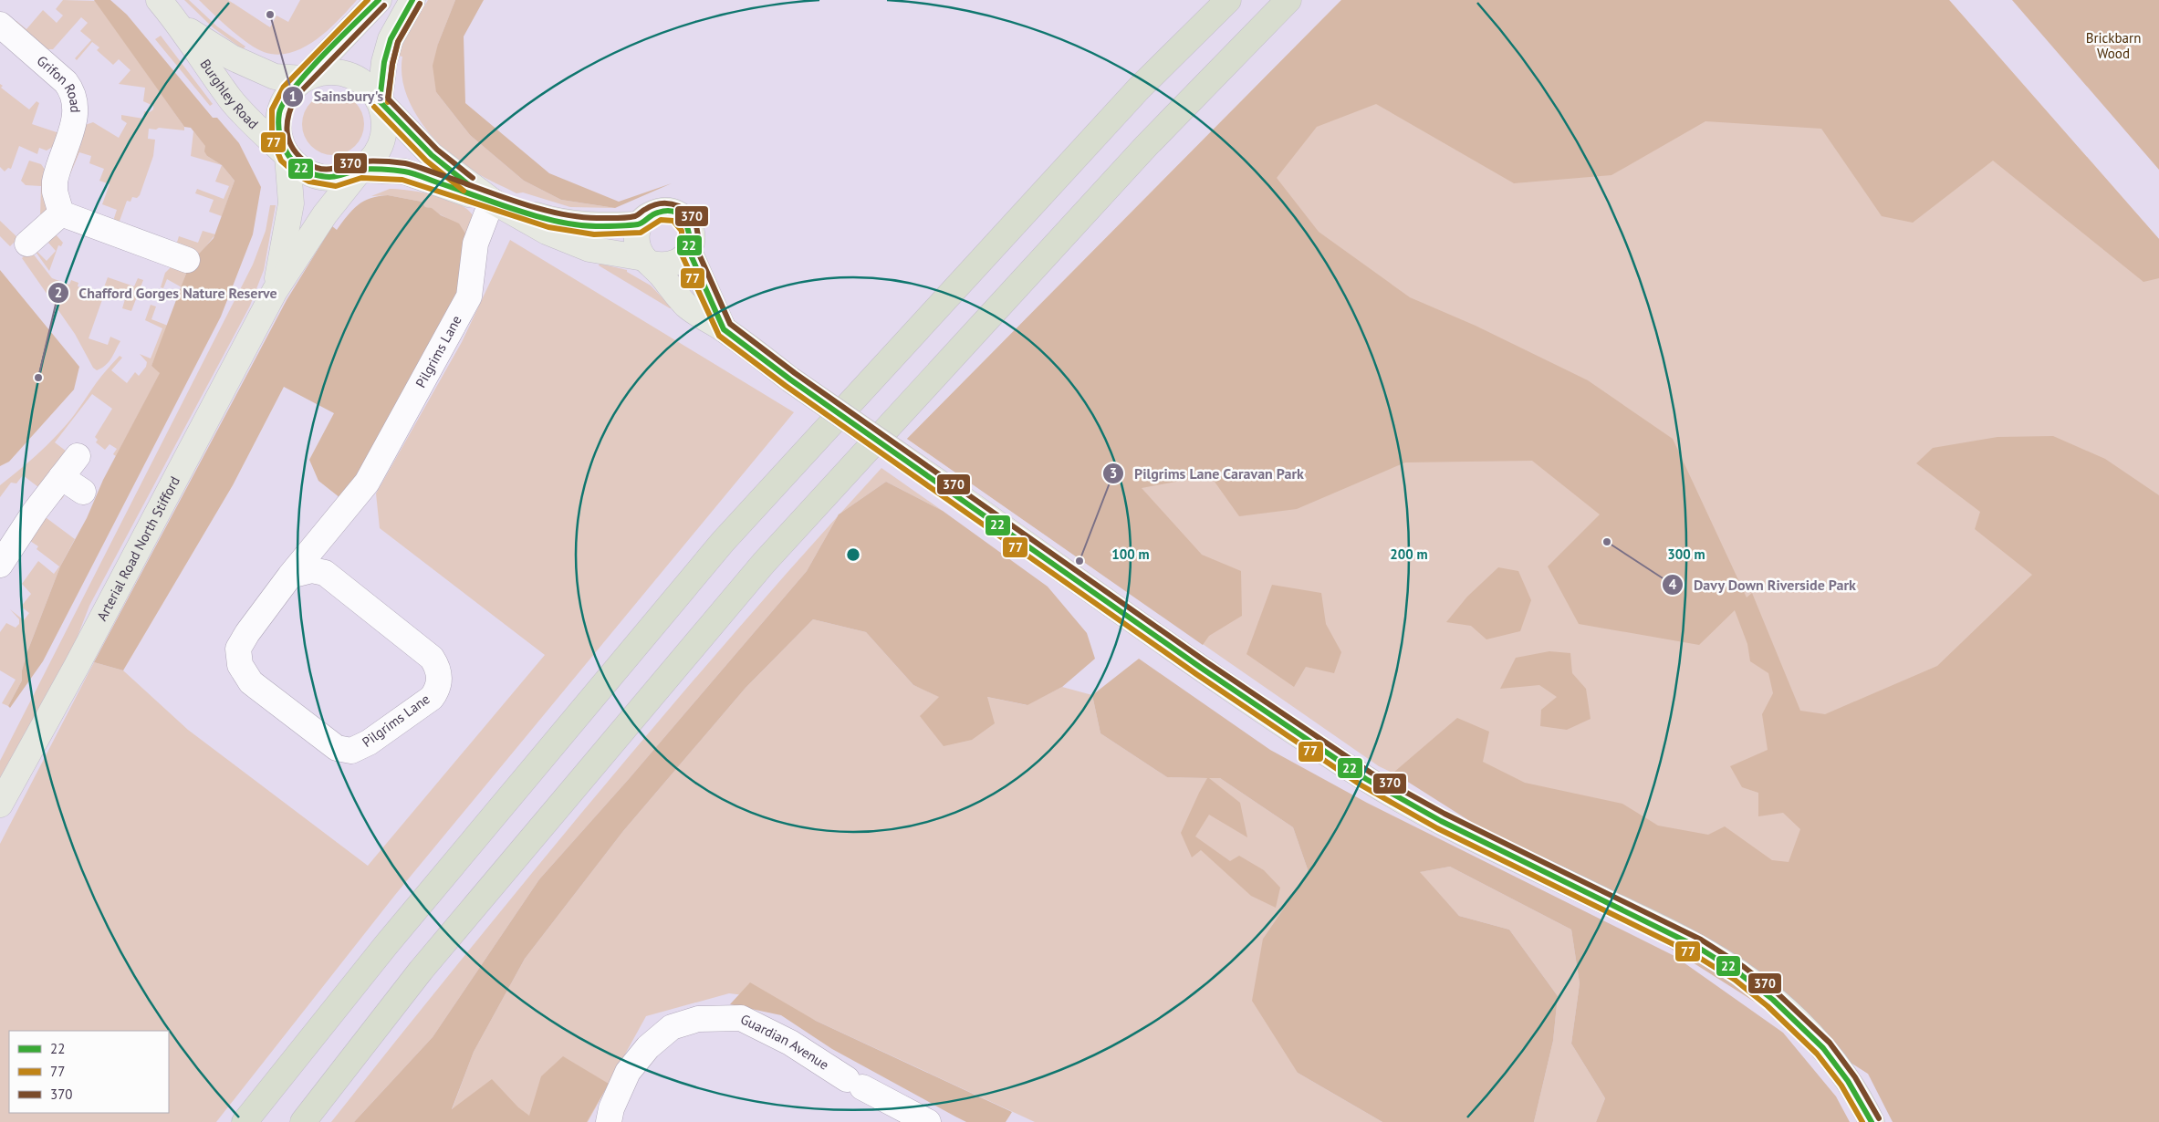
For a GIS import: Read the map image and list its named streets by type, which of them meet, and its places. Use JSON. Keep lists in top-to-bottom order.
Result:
{
  "streets": {
    "main road": ["Burghley Road", "Arterial Road North Stifford"],
    "street": ["Grifon Road", "Pilgrims Lane", "Guardian Avenue"]
  },
  "crossings": [
    ["Burghley Road", "Arterial Road North Stifford"]
  ],
  "parks": ["Brickbarn Wood"],
  "places": [
    "Sainsbury's",
    "Chafford Gorges Nature Reserve",
    "Davy Down Riverside Park",
    "Pilgrims Lane Caravan Park"
  ],
  "lines": ["transit line 22", "transit line 77", "transit line 370"],
  "legend": ["22", "77", "370"],
  "rings": ["100 m", "200 m", "300 m"]
}
